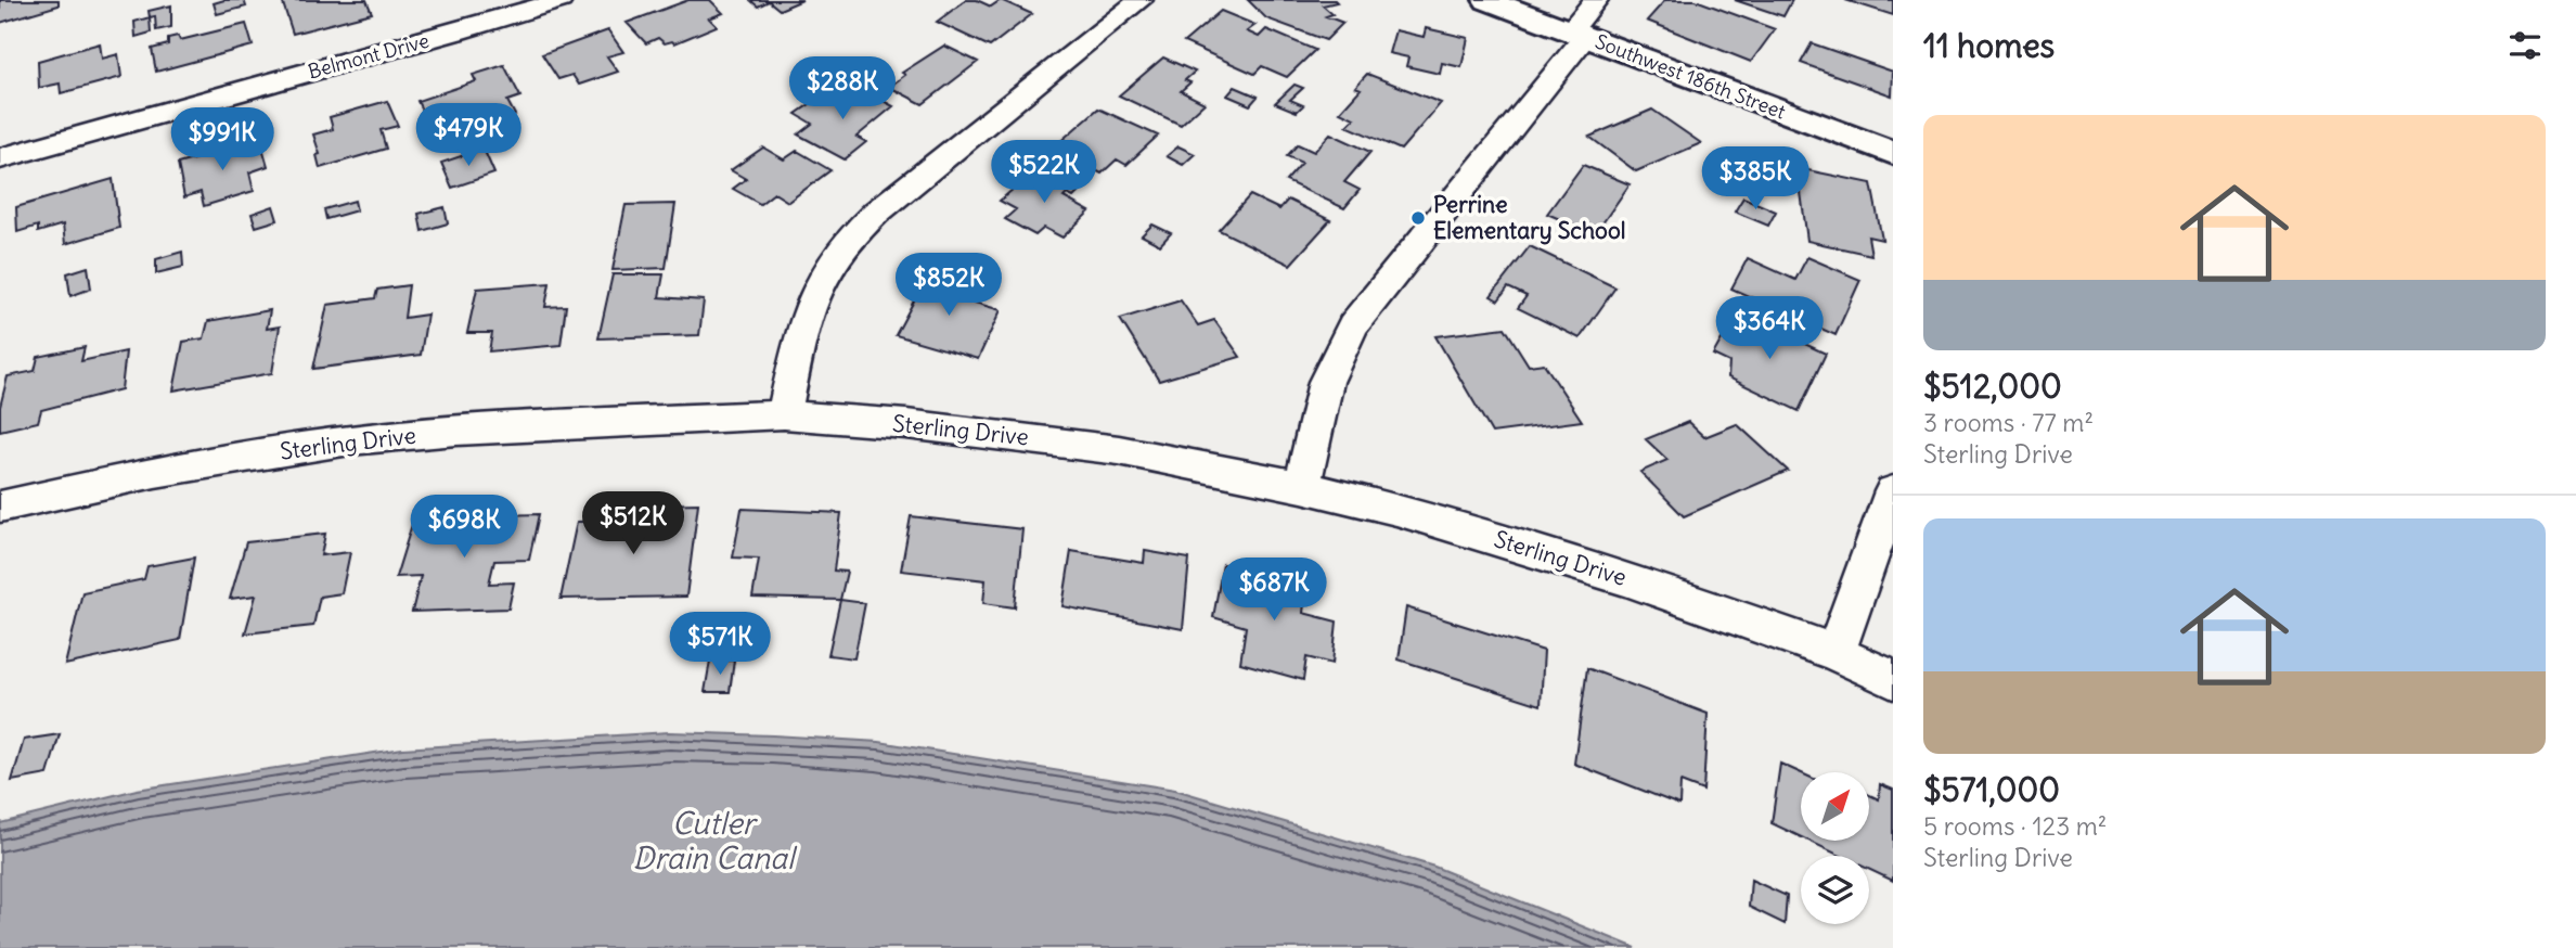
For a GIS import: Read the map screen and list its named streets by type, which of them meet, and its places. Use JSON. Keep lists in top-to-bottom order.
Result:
{
  "streets": {
    "street": ["Belmont Drive", "Southwest 186th Street", "Sterling Drive"]
  },
  "water": ["Cutler Drain Canal"],
  "places": ["Perrine Elementary School"],
  "north": "top right",
  "page": {
    "heading": "11 homes",
    "price": [
      "$288K",
      "$479K",
      "$991K",
      "$522K",
      "$385K",
      "$852K",
      "$364K",
      "$512K",
      "$698K",
      "$687K",
      "$571K"
    ],
    "list": [
      {
        "name": "$512,000",
        "note": "3 rooms · 77 m² · Sterling Drive"
      },
      {
        "name": "$571,000",
        "note": "5 rooms · 123 m² · Sterling Drive"
      }
    ]
  }
}
